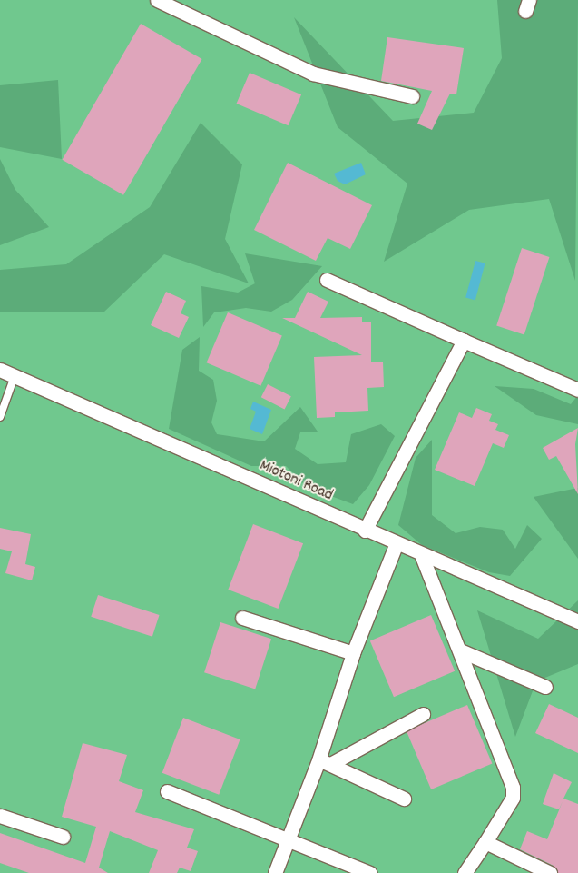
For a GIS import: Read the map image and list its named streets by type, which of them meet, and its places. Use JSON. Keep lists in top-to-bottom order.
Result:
{
  "streets": {
    "street": ["Miotoni Road"]
  }
}
